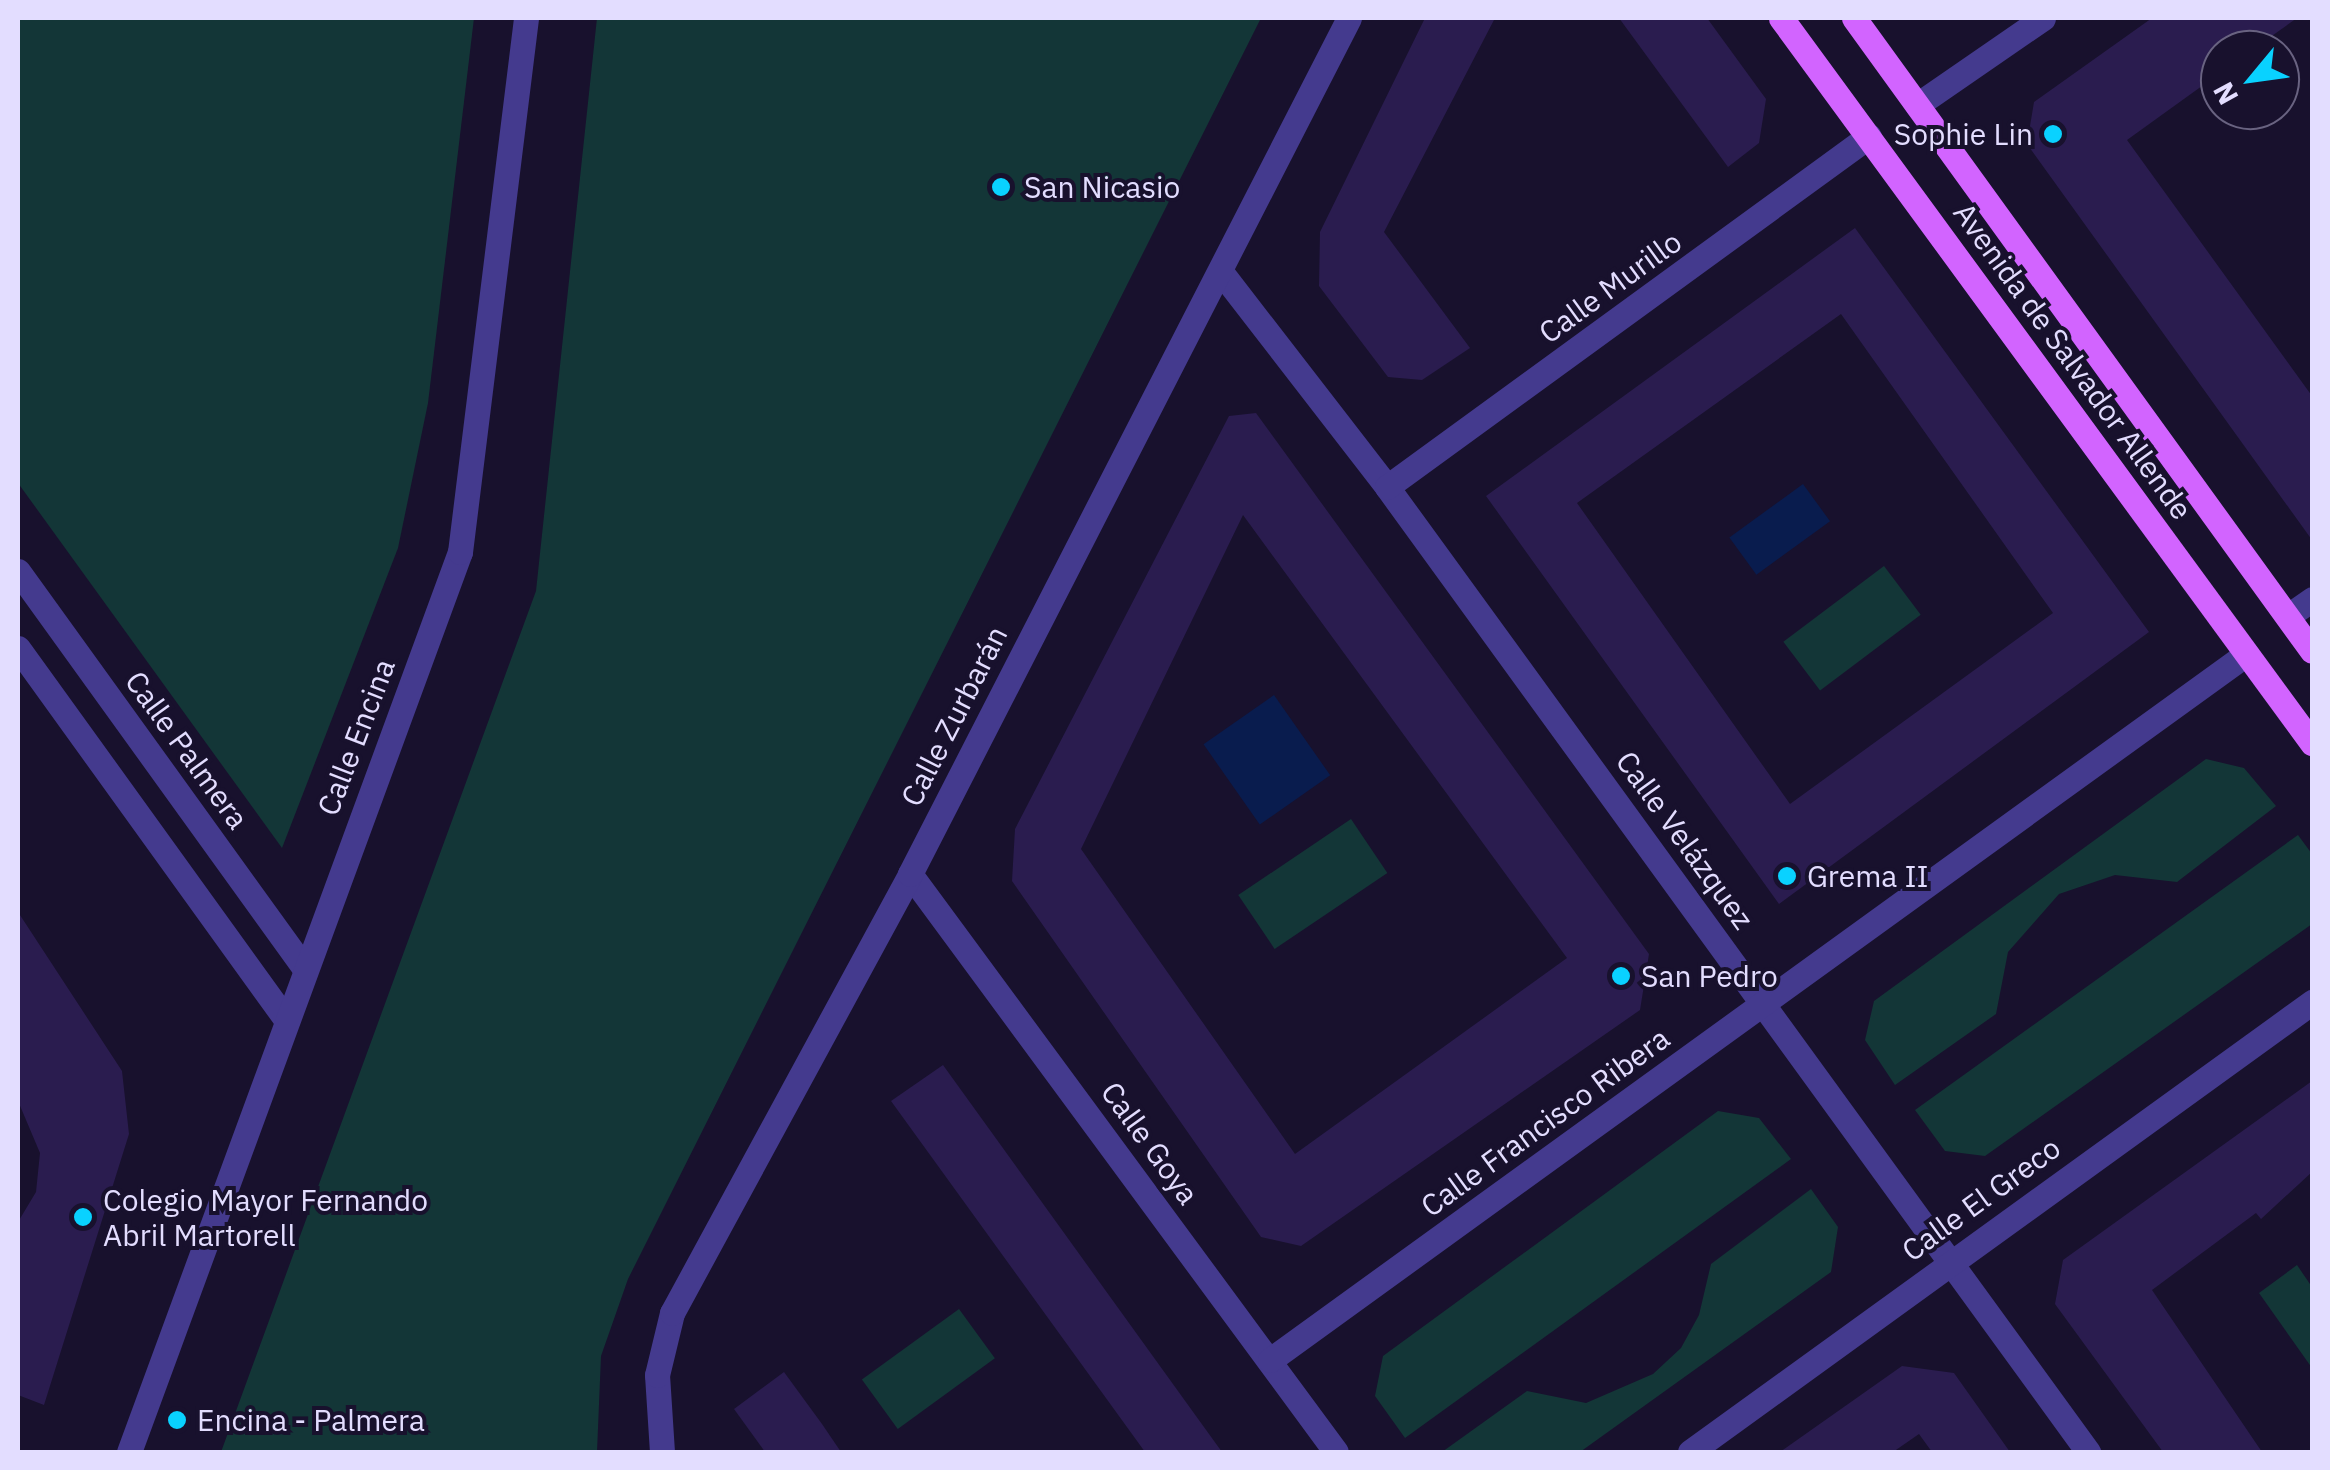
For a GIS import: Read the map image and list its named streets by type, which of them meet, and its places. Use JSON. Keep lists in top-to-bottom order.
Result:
{
  "streets": {
    "main road": ["Avenida de Salvador Allende"],
    "street": [
      "Calle Murillo",
      "Calle Zurbarán",
      "Calle Encina",
      "Calle Palmera",
      "Calle Velázquez",
      "Calle Francisco Ribera",
      "Calle Goya",
      "Calle El Greco"
    ]
  },
  "crossings": [
    ["Calle Murillo", "Avenida de Salvador Allende"],
    ["Calle Murillo", "Calle Velázquez"],
    ["Avenida de Salvador Allende", "Calle Francisco Ribera"],
    ["Calle Zurbarán", "Calle Velázquez"],
    ["Calle Zurbarán", "Calle Goya"],
    ["Calle Encina", "Calle Palmera"],
    ["Calle Velázquez", "Calle Francisco Ribera"],
    ["Calle Velázquez", "Calle El Greco"],
    ["Calle Francisco Ribera", "Calle Goya"]
  ],
  "places": [
    "Sophie Lin",
    "San Nicasio",
    "Grema II",
    "San Pedro",
    "Colegio Mayor Fernando Abril Martorell",
    "Encina - Palmera"
  ],
  "north": "bottom left"
}
